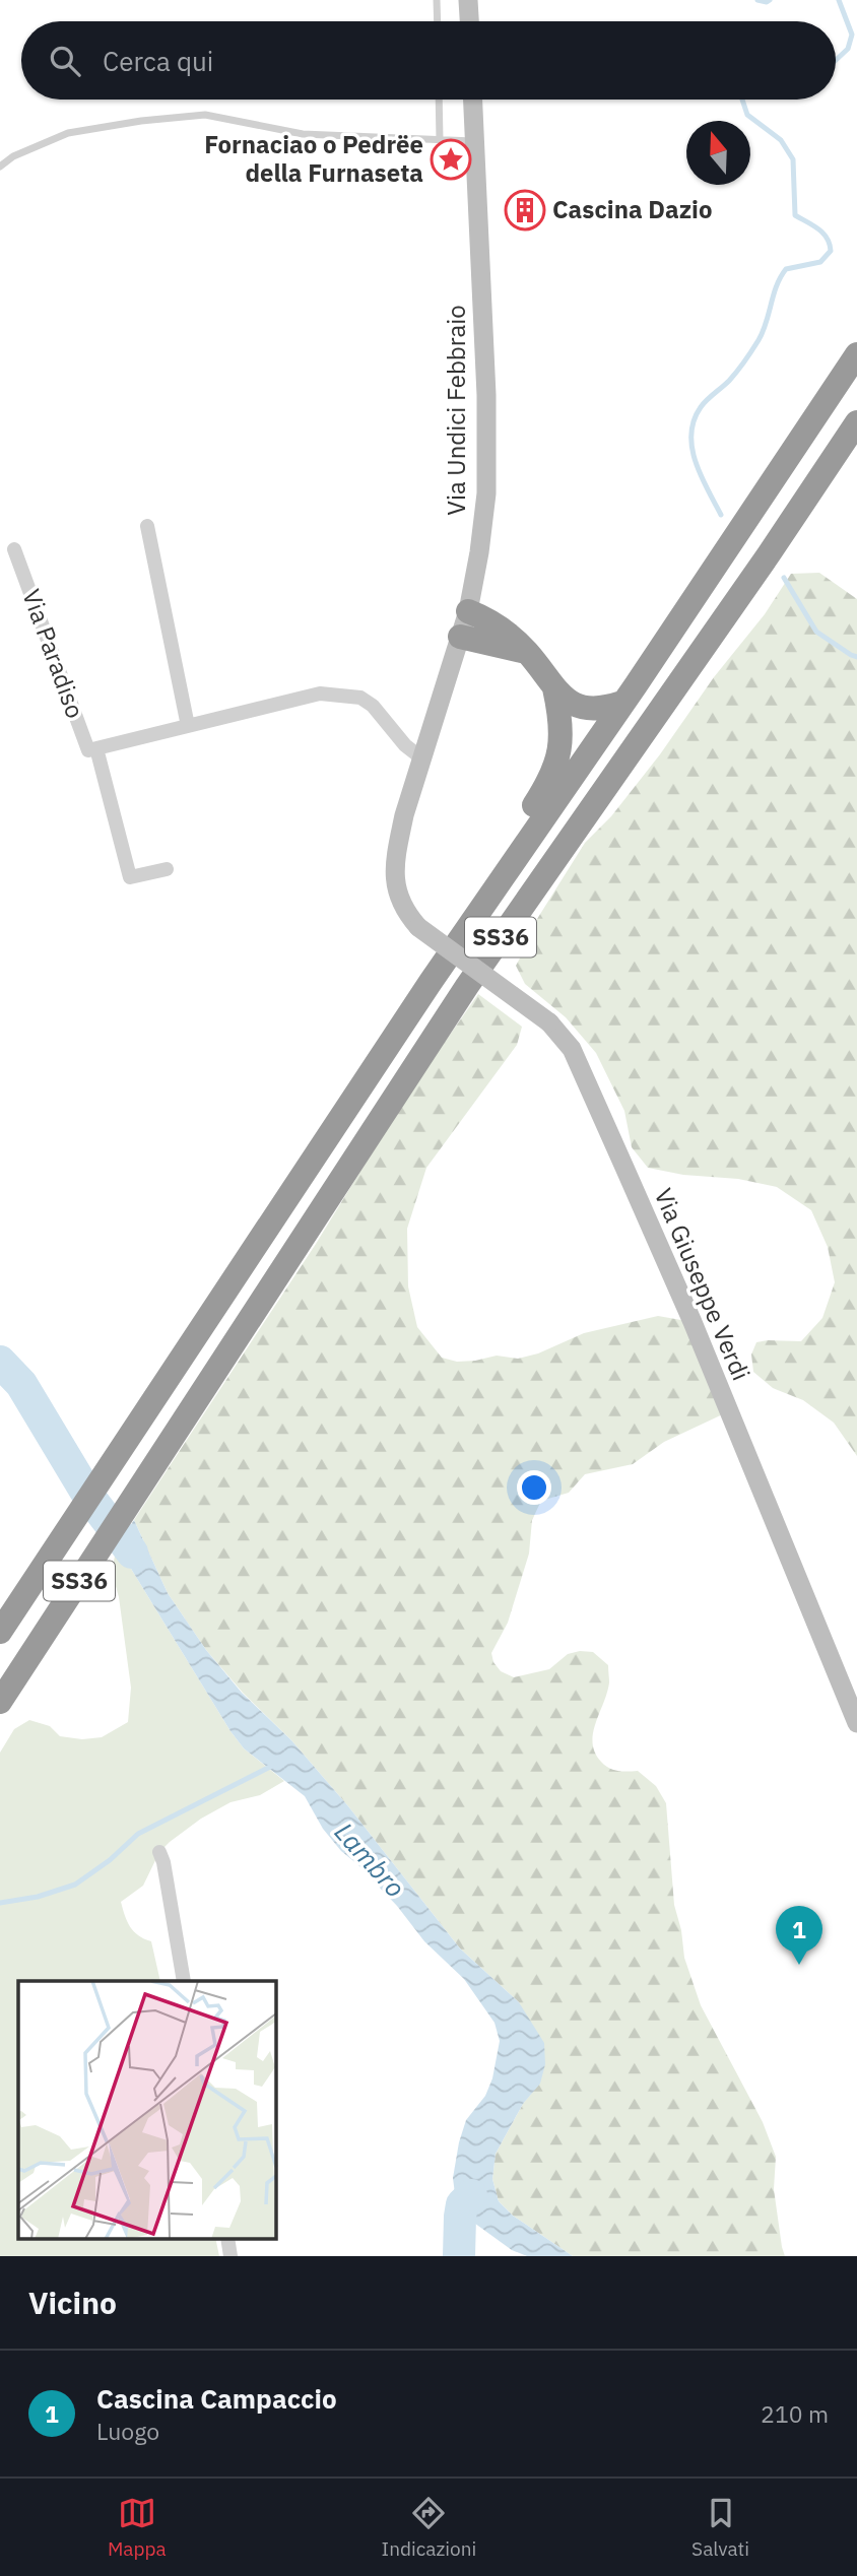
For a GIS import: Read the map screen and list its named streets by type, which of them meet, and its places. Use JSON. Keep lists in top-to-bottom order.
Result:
{
  "streets": {
    "highway": ["SS36"],
    "street": ["Via Undici Febbraio", "Via Paradiso", "Via Giuseppe Verdi"]
  },
  "crossings": [
    ["Via Undici Febbraio", "Via Paradiso"],
    ["Via Undici Febbraio", "Via Giuseppe Verdi"]
  ],
  "water": ["Lambro"],
  "places": {
    "place": ["Fornaciao o Pedrëe della Furnaseta"],
    "building": ["Cascina Dazio"]
  },
  "north": "top",
  "page": {
    "search": "Cerca qui",
    "pins": "1",
    "heading": "Vicino",
    "list": [
      {
        "mark": "1",
        "name": "Cascina Campaccio",
        "note": "Luogo",
        "value": "210 m"
      }
    ],
    "nav": ["Mappa", "Indicazioni", "Salvati"]
  }
}
